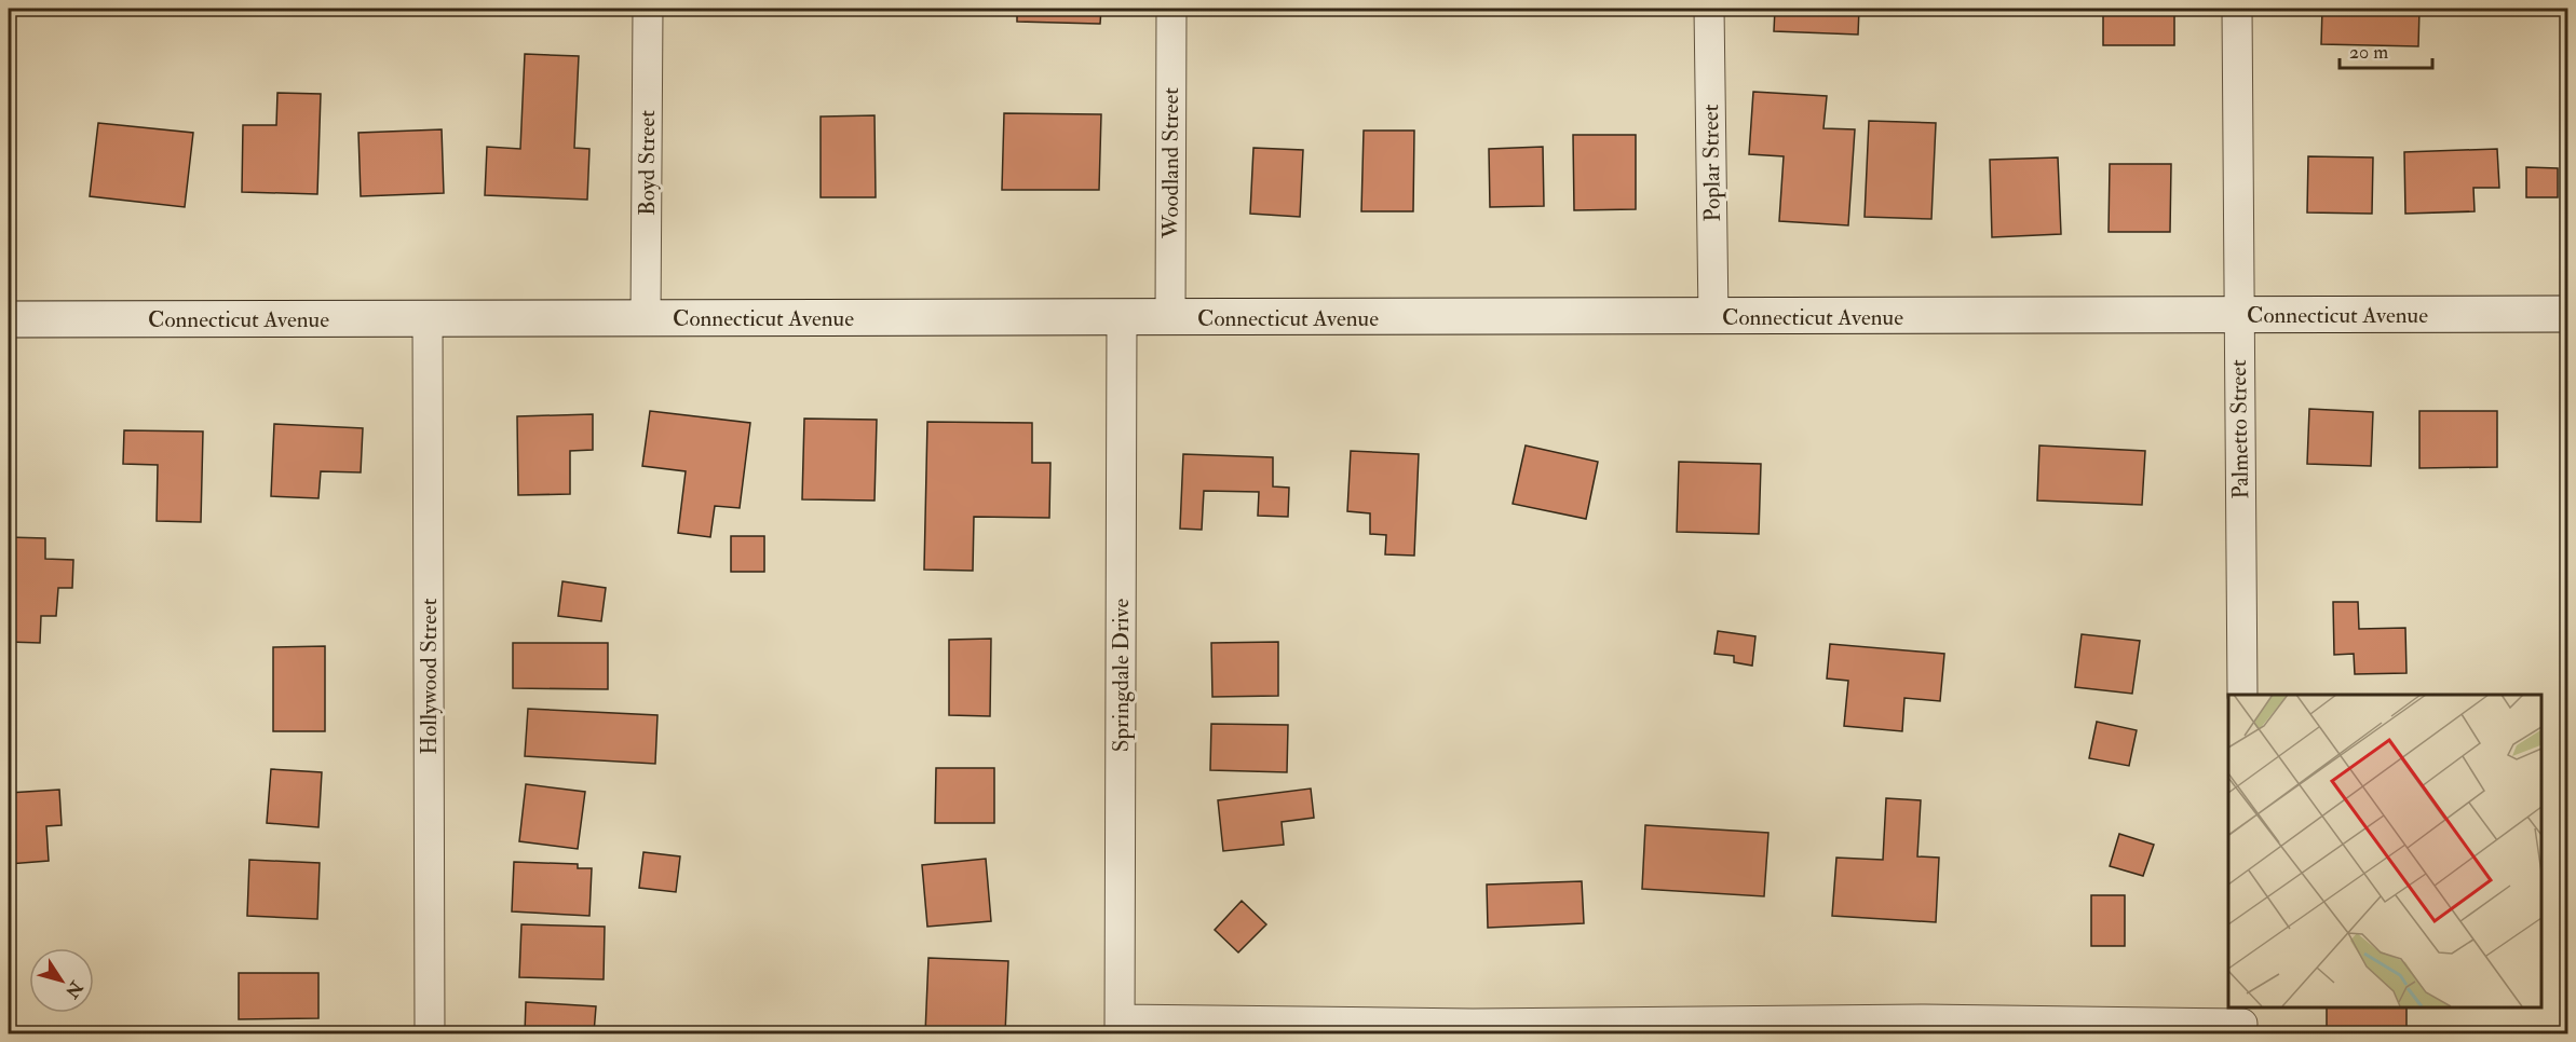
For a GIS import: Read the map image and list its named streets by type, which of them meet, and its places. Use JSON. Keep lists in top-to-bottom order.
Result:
{
  "streets": {
    "street": [
      "Boyd Street",
      "Woodland Street",
      "Poplar Street",
      "Connecticut Avenue",
      "Palmetto Street",
      "Springdale Drive",
      "Hollywood Street"
    ]
  },
  "crossings": [
    ["Boyd Street", "Connecticut Avenue"],
    ["Woodland Street", "Connecticut Avenue"],
    ["Poplar Street", "Connecticut Avenue"],
    ["Connecticut Avenue", "Palmetto Street"],
    ["Connecticut Avenue", "Springdale Drive"],
    ["Connecticut Avenue", "Hollywood Street"]
  ],
  "scale_bar": "20 m",
  "north": "bottom right"
}
